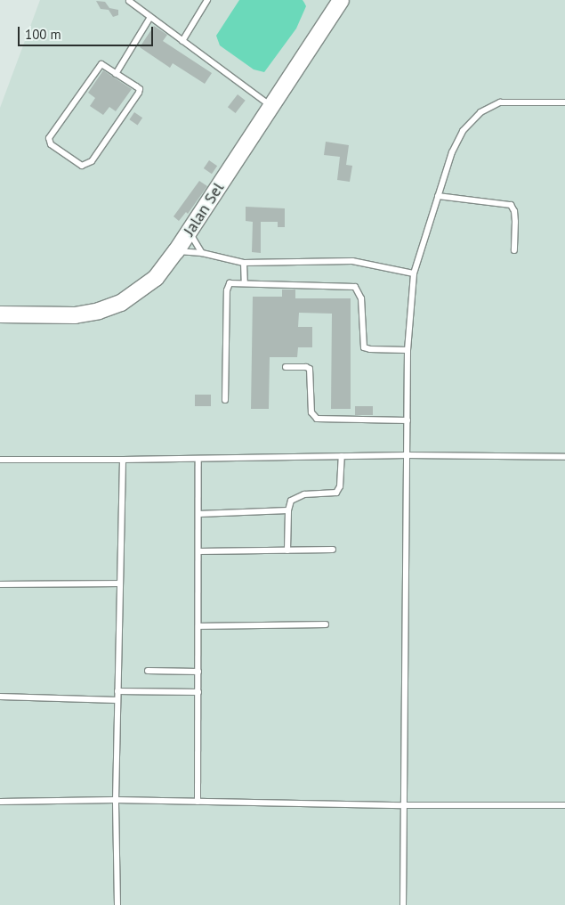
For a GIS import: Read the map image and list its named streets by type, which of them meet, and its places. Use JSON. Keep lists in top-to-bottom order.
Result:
{
  "streets": {
    "street": ["Jalan Sel"]
  },
  "scale_bar": "100 m"
}
